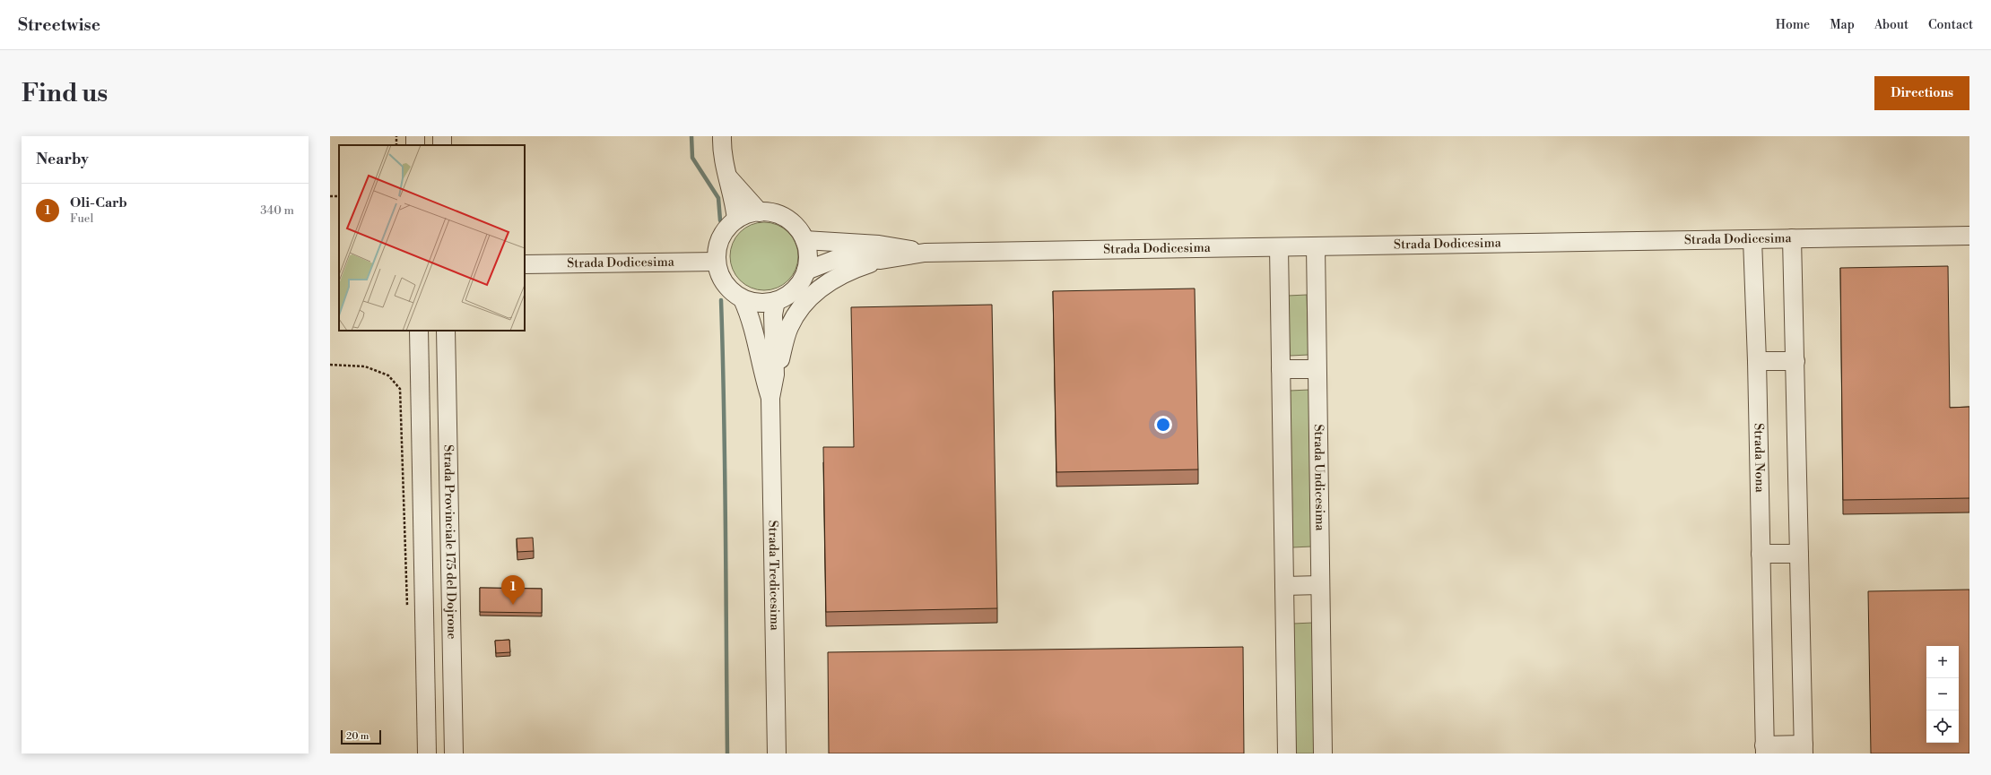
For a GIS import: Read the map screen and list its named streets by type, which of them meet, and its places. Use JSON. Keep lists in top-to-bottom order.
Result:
{
  "streets": {
    "street": [
      "Strada Dodicesima",
      "Strada Nona",
      "Strada Undicesima",
      "Strada Provinciale 175 del Dojrone",
      "Strada Tredicesima"
    ]
  },
  "crossings": [
    ["Strada Dodicesima", "Strada Nona"],
    ["Strada Dodicesima", "Strada Undicesima"]
  ],
  "scale_bar": "20 m",
  "page": {
    "header": "Streetwise",
    "nav": [
      "Home",
      "Map",
      "About",
      "Contact"
    ],
    "buttons": "Directions",
    "title": "Find us",
    "heading": "Nearby",
    "list": [
      {
        "mark": "1",
        "name": "Oli-Carb",
        "note": "Fuel",
        "value": "340 m"
      }
    ],
    "pins": "1",
    "map_buttons": ["+", "−"],
    "scale": "20 m"
  }
}
